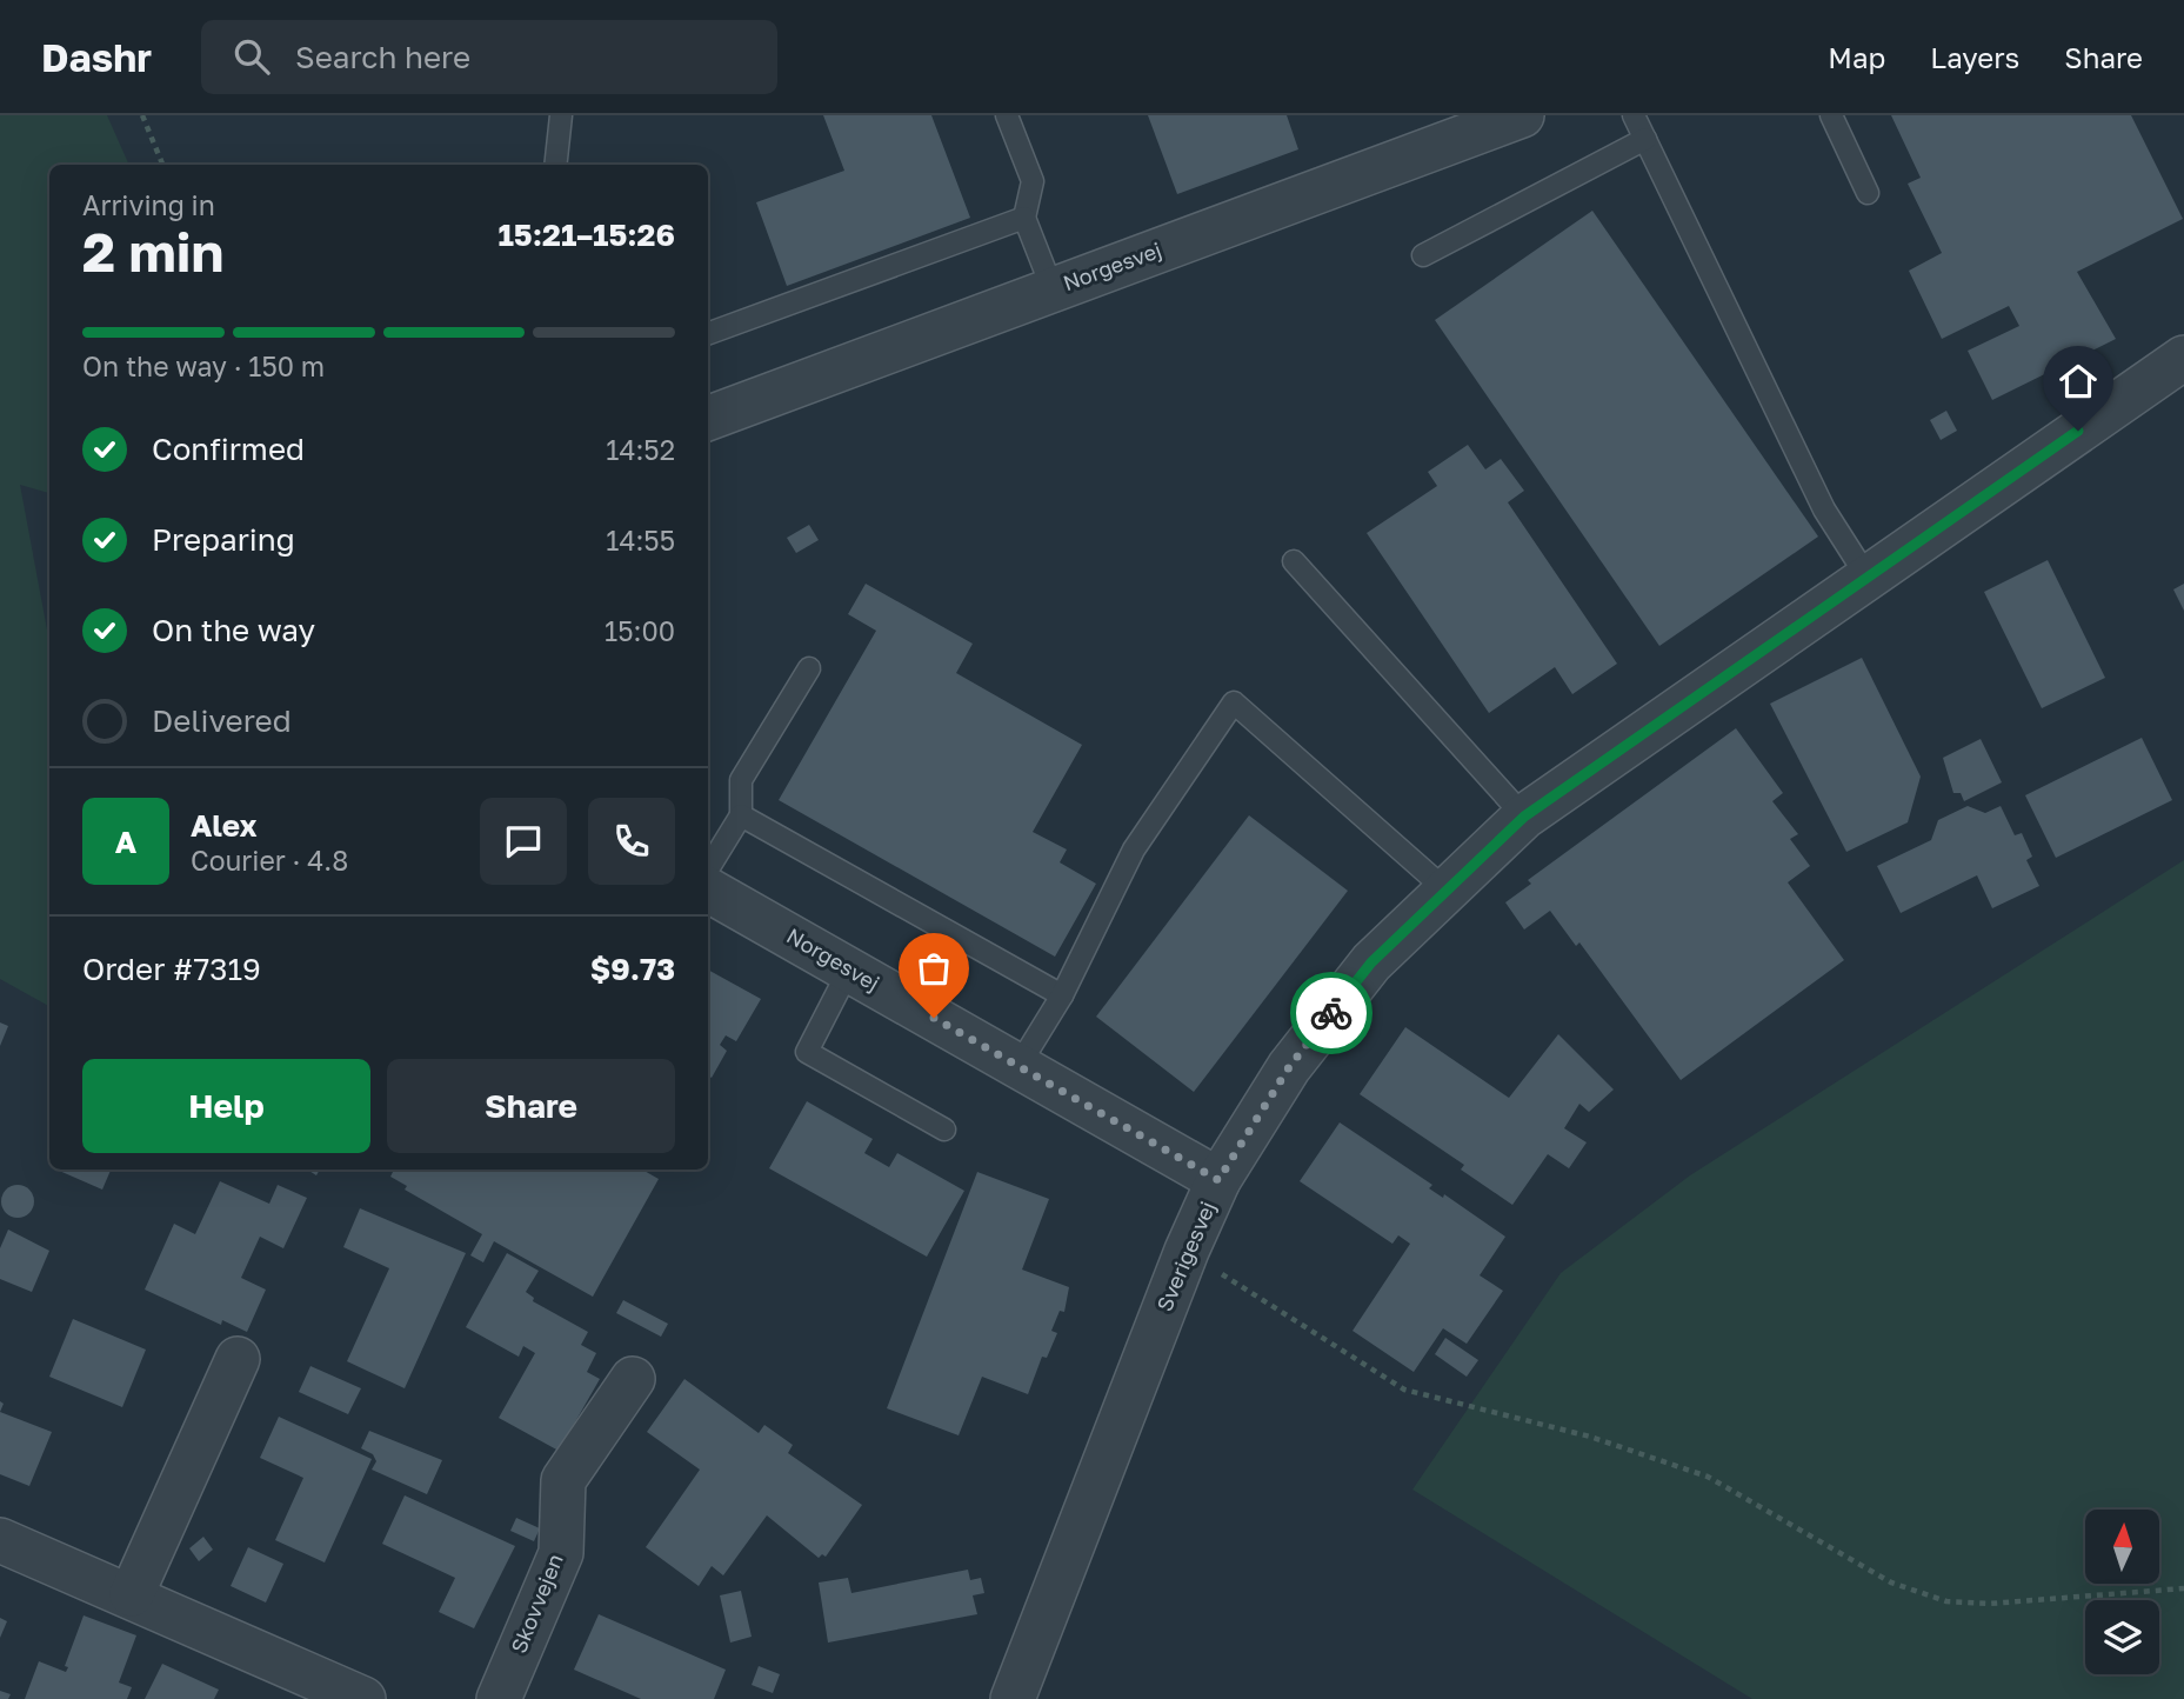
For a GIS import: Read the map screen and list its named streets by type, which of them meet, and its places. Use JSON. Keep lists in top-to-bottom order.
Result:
{
  "streets": {
    "street": ["Norgesvej", "Sverigesvej", "Skovvejen"]
  },
  "crossings": [
    ["Norgesvej", "Sverigesvej"]
  ],
  "north": "top",
  "page": {
    "header": "Dashr",
    "search": "Search here",
    "nav": ["Map", "Layers", "Share"],
    "heading": ["2 min", "Arriving in", "15:21–15:26"],
    "panel": [
      "Alex",
      "Courier · 4.8",
      "Order #7319",
      "$9.73"
    ],
    "bar": "On the way · 150 m",
    "list": [
      ["Confirmed", "14:52"],
      ["Preparing", "14:55"],
      ["On the way", "15:00"],
      "Delivered"
    ],
    "round": "A",
    "buttons": ["Help", "Share"]
  }
}
